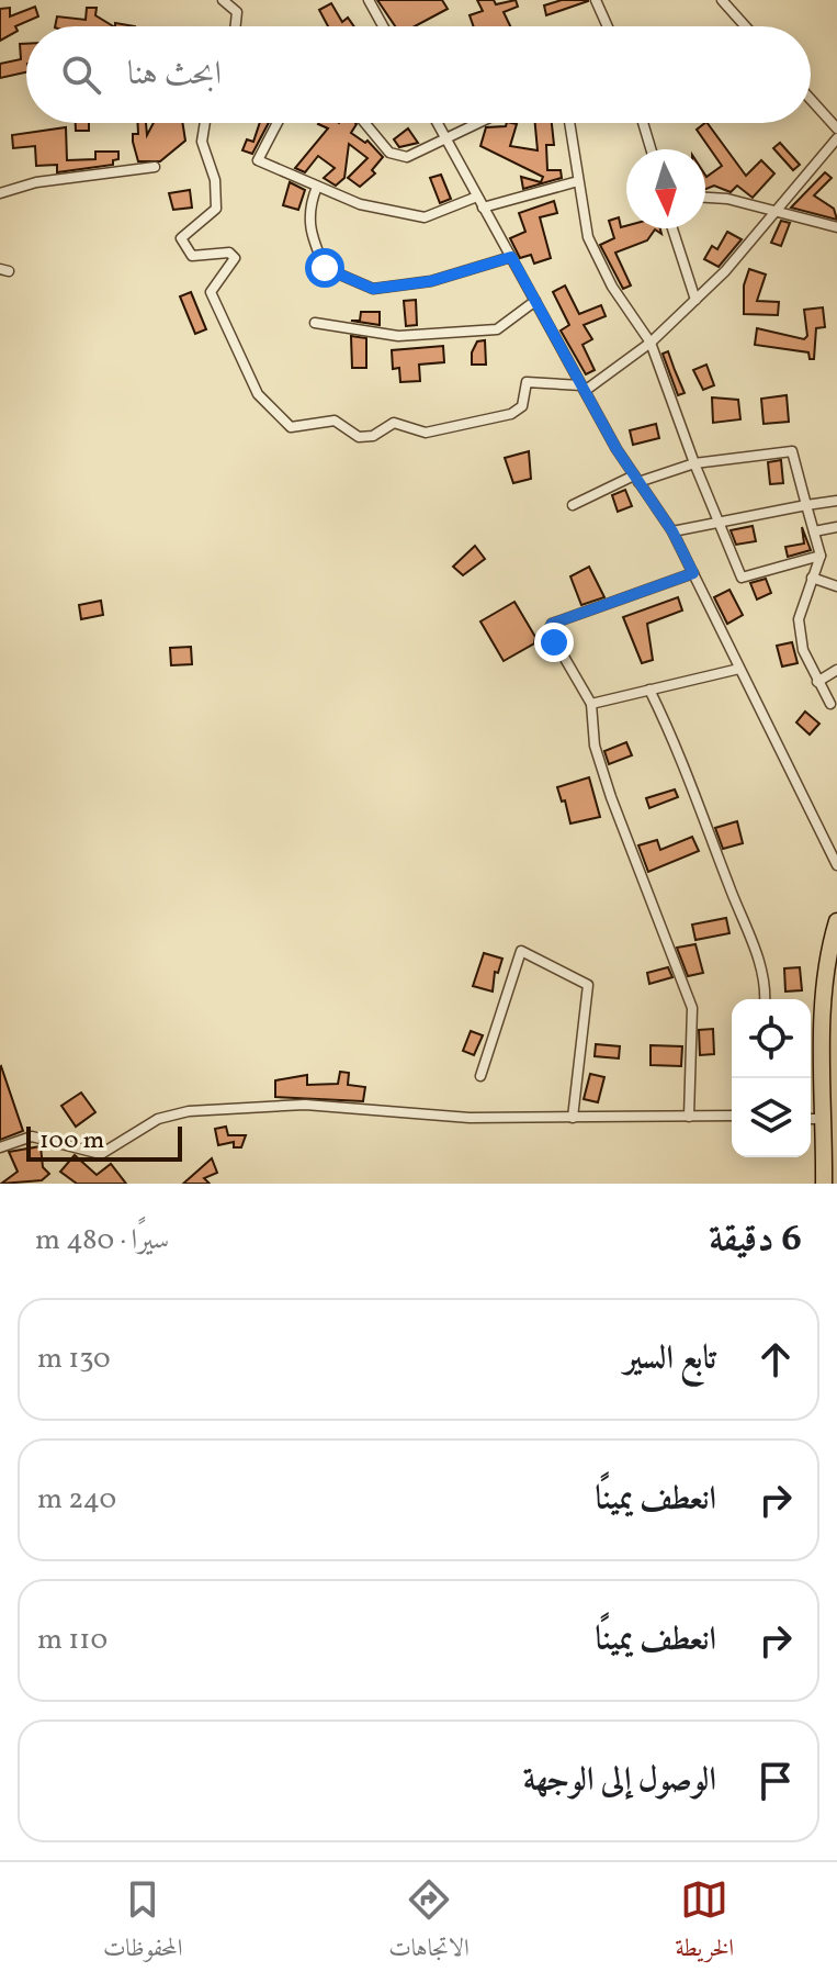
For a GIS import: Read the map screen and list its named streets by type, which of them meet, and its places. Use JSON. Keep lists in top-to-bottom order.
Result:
{
  "scale_bar": "100 m",
  "north": "bottom",
  "page": {
    "search": "ابحث هنا",
    "scale": "100 m",
    "heading": ["6 دقيقة", "سيرًا · 480 m"],
    "list": [
      ["تابع السير", "130 m"],
      ["انعطف يمينًا", "240 m"],
      ["انعطف يمينًا", "110 m"],
      "الوصول إلى الوجهة"
    ],
    "nav": ["الخريطة", "الاتجاهات", "المحفوظات"]
  }
}
